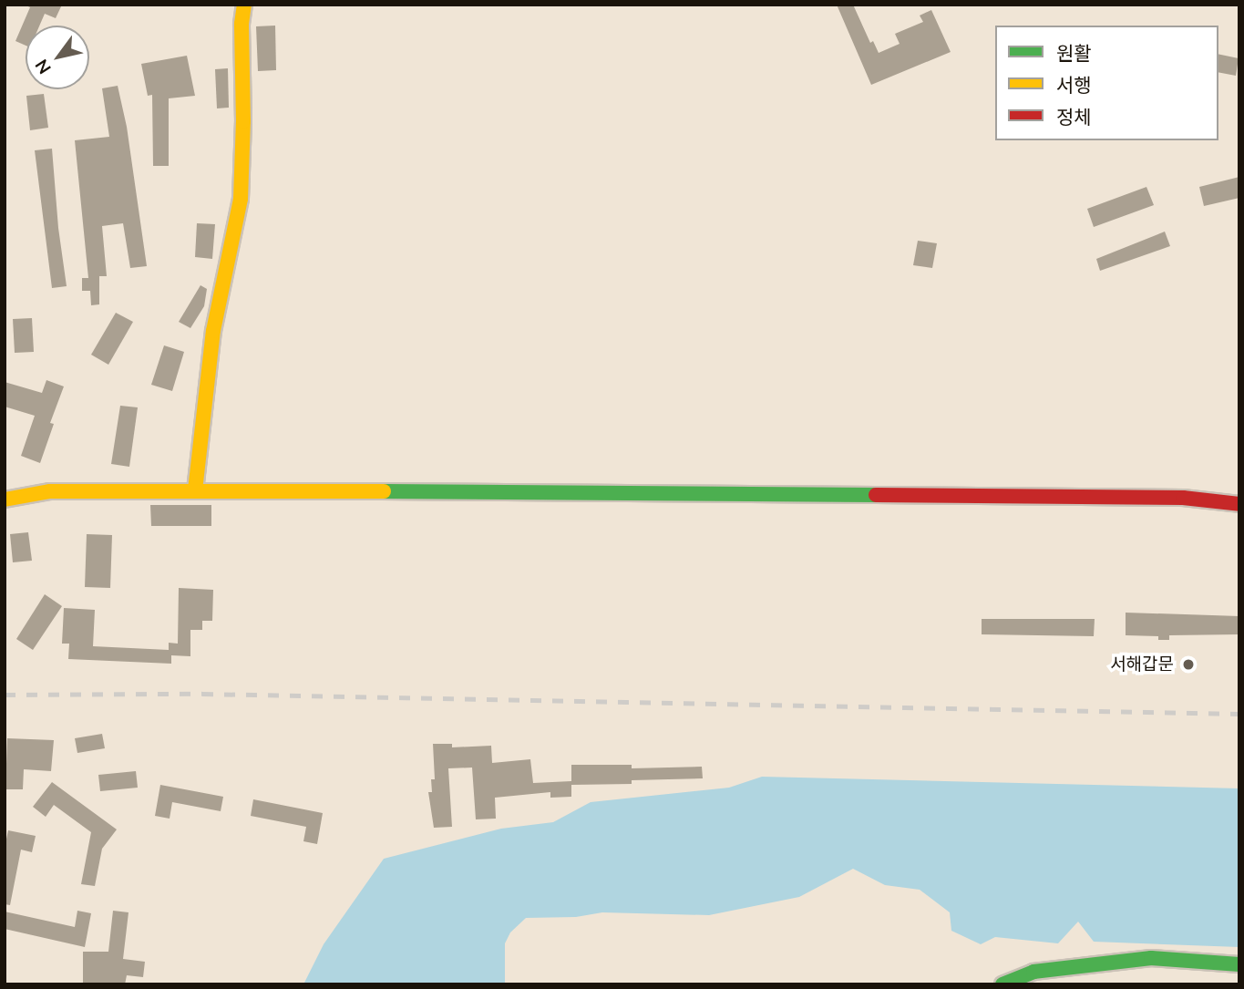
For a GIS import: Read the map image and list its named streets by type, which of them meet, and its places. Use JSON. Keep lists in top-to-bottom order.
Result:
{
  "places": ["서해갑문"],
  "legend": ["원활", "서행", "정체"],
  "north": "bottom left"
}
